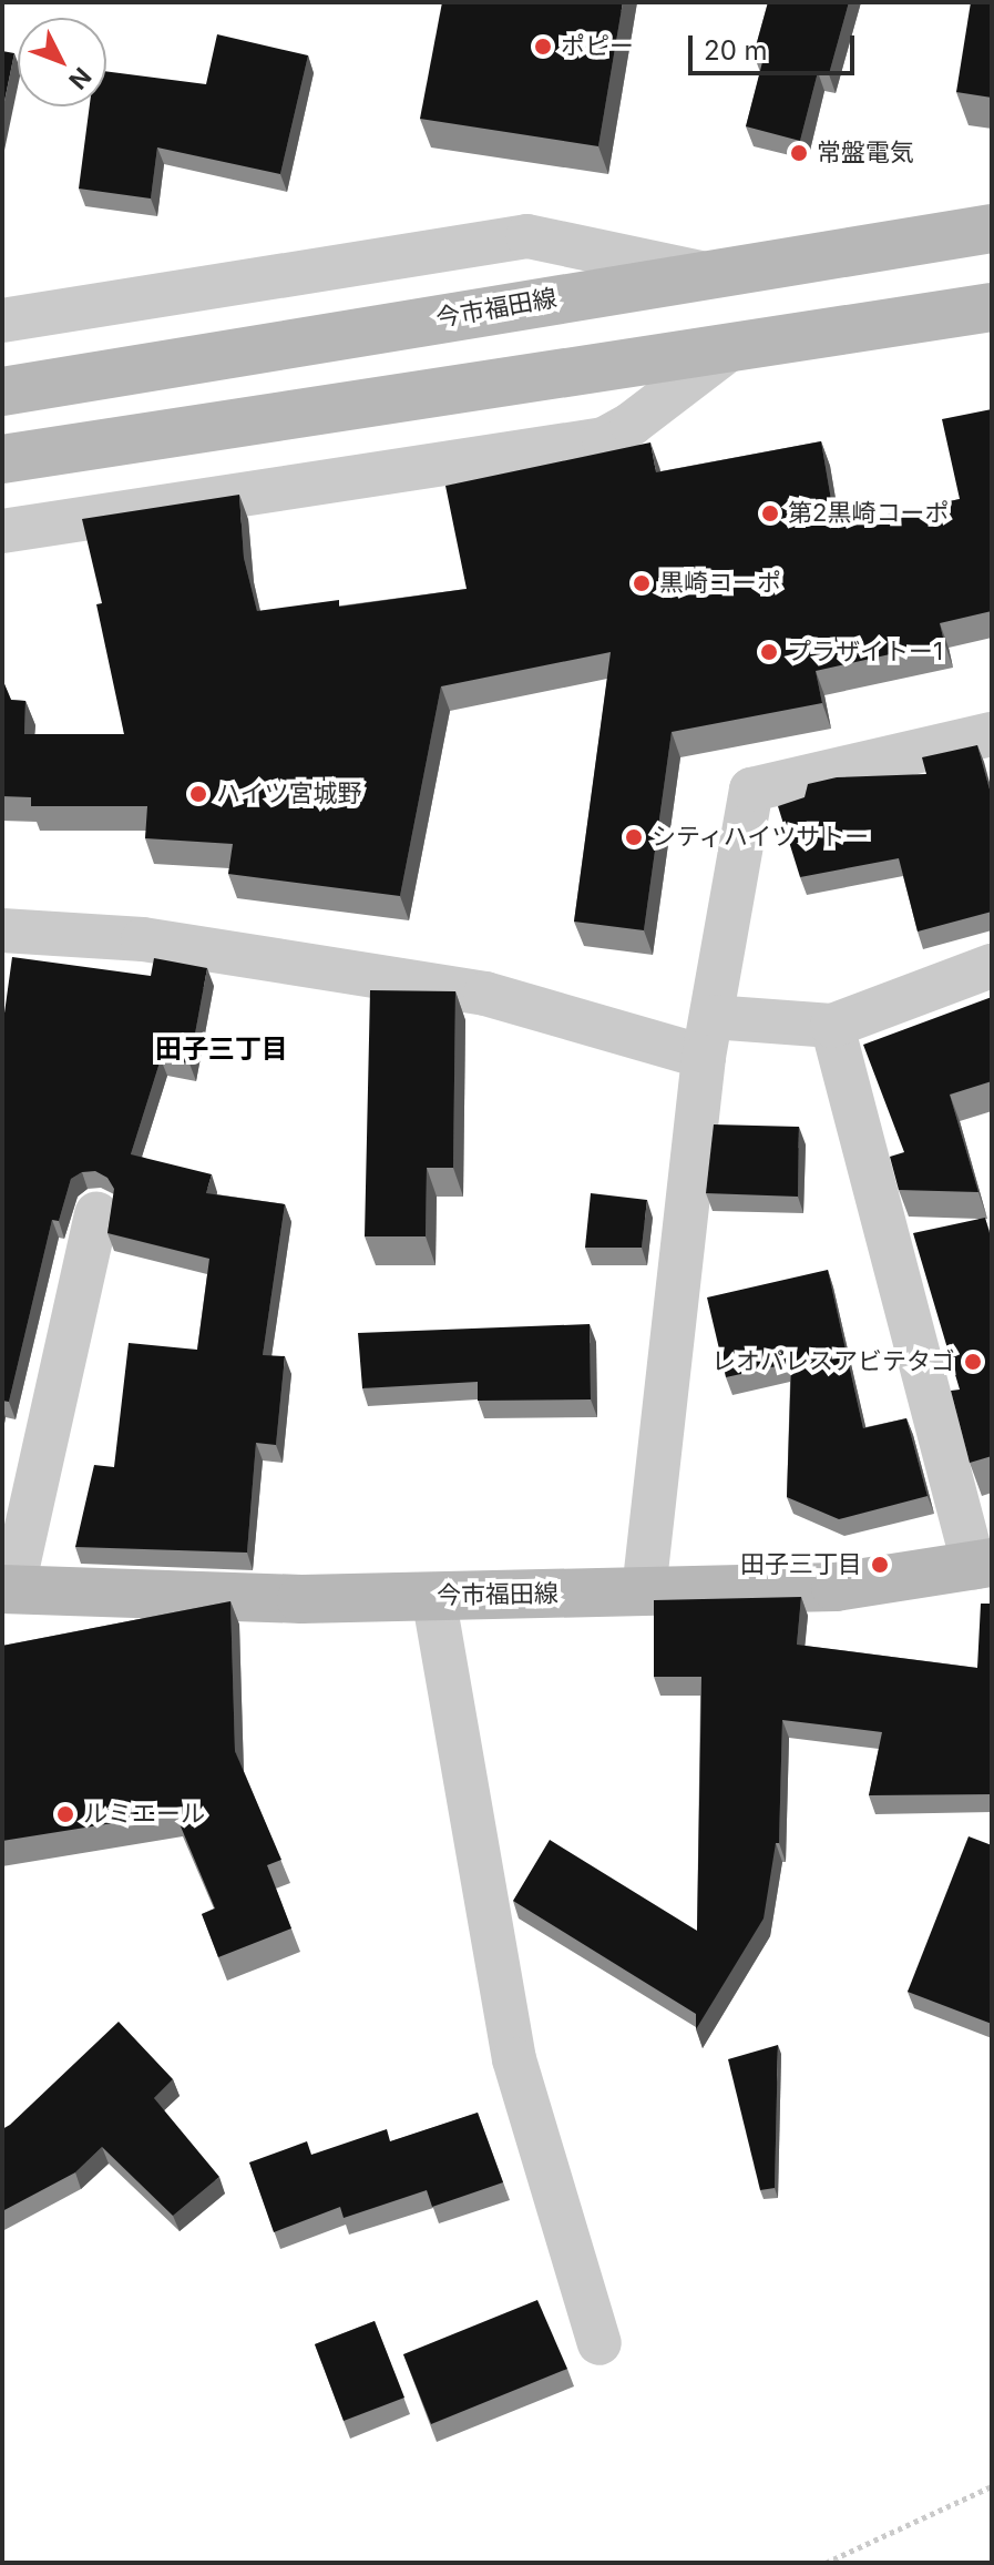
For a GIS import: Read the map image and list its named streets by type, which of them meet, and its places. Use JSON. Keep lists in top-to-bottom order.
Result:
{
  "streets": {
    "main road": ["今市福田線"]
  },
  "districts": ["田子三丁目"],
  "places": [
    "ポピー",
    "常盤電気",
    "第2黒崎コーポ",
    "黒崎コーポ",
    "プラザイトー1",
    "ハイツ宮城野",
    "シティハイツサトー",
    "レオパレスアビテタゴ",
    "田子三丁目",
    "ルミエール"
  ],
  "scale_bar": "20 m",
  "north": "bottom right"
}
